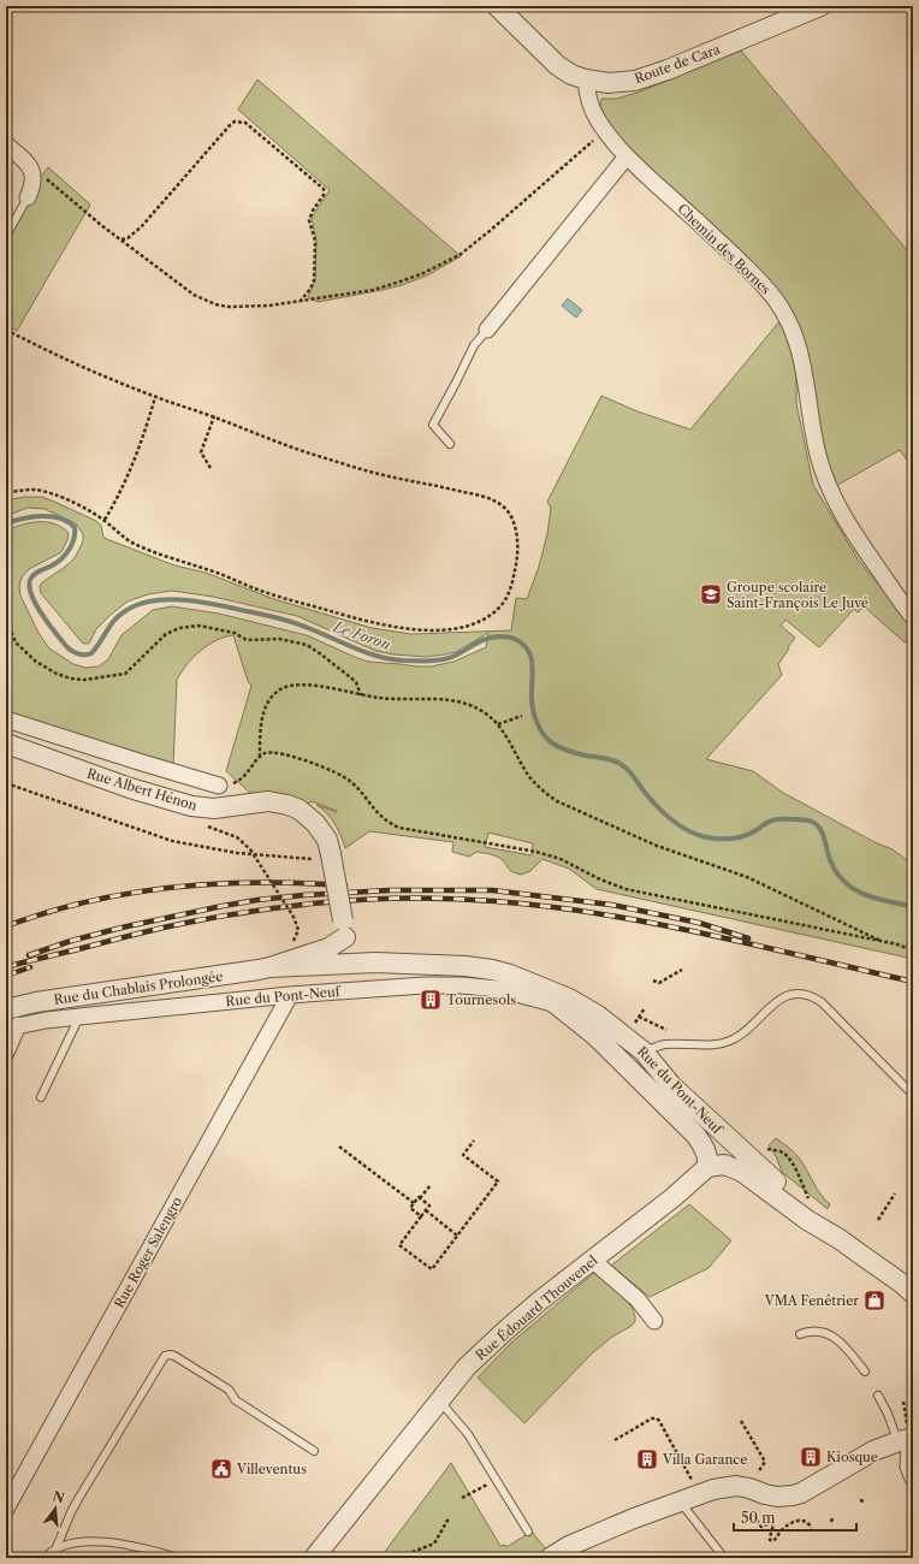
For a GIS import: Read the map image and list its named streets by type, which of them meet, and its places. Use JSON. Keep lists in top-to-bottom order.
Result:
{
  "streets": {
    "street": [
      "Route de Cara",
      "Chemin des Bornes",
      "Rue Albert Hénon",
      "Rue du Chablais Prolongée",
      "Rue du Pont-Neuf",
      "Rue Roger Salengro",
      "Rue Édouard Thouvenel"
    ]
  },
  "crossings": [
    ["Route de Cara", "Chemin des Bornes"],
    ["Rue Albert Hénon", "Rue du Chablais Prolongée"],
    ["Rue Albert Hénon", "Rue du Pont-Neuf"],
    ["Rue du Chablais Prolongée", "Rue du Pont-Neuf"],
    ["Rue du Pont-Neuf", "Rue Roger Salengro"],
    ["Rue du Pont-Neuf", "Rue Édouard Thouvenel"]
  ],
  "water": ["Le Foron"],
  "places": {
    "school or university": ["Groupe scolaire Saint-François Le Juvé"],
    "building": ["Tournesols", "Kiosque", "Villa Garance"],
    "shop": ["VMA Fenêtrier"],
    "public building": ["Villeventus"]
  },
  "scale_bar": "50 m",
  "north": "top"
}
